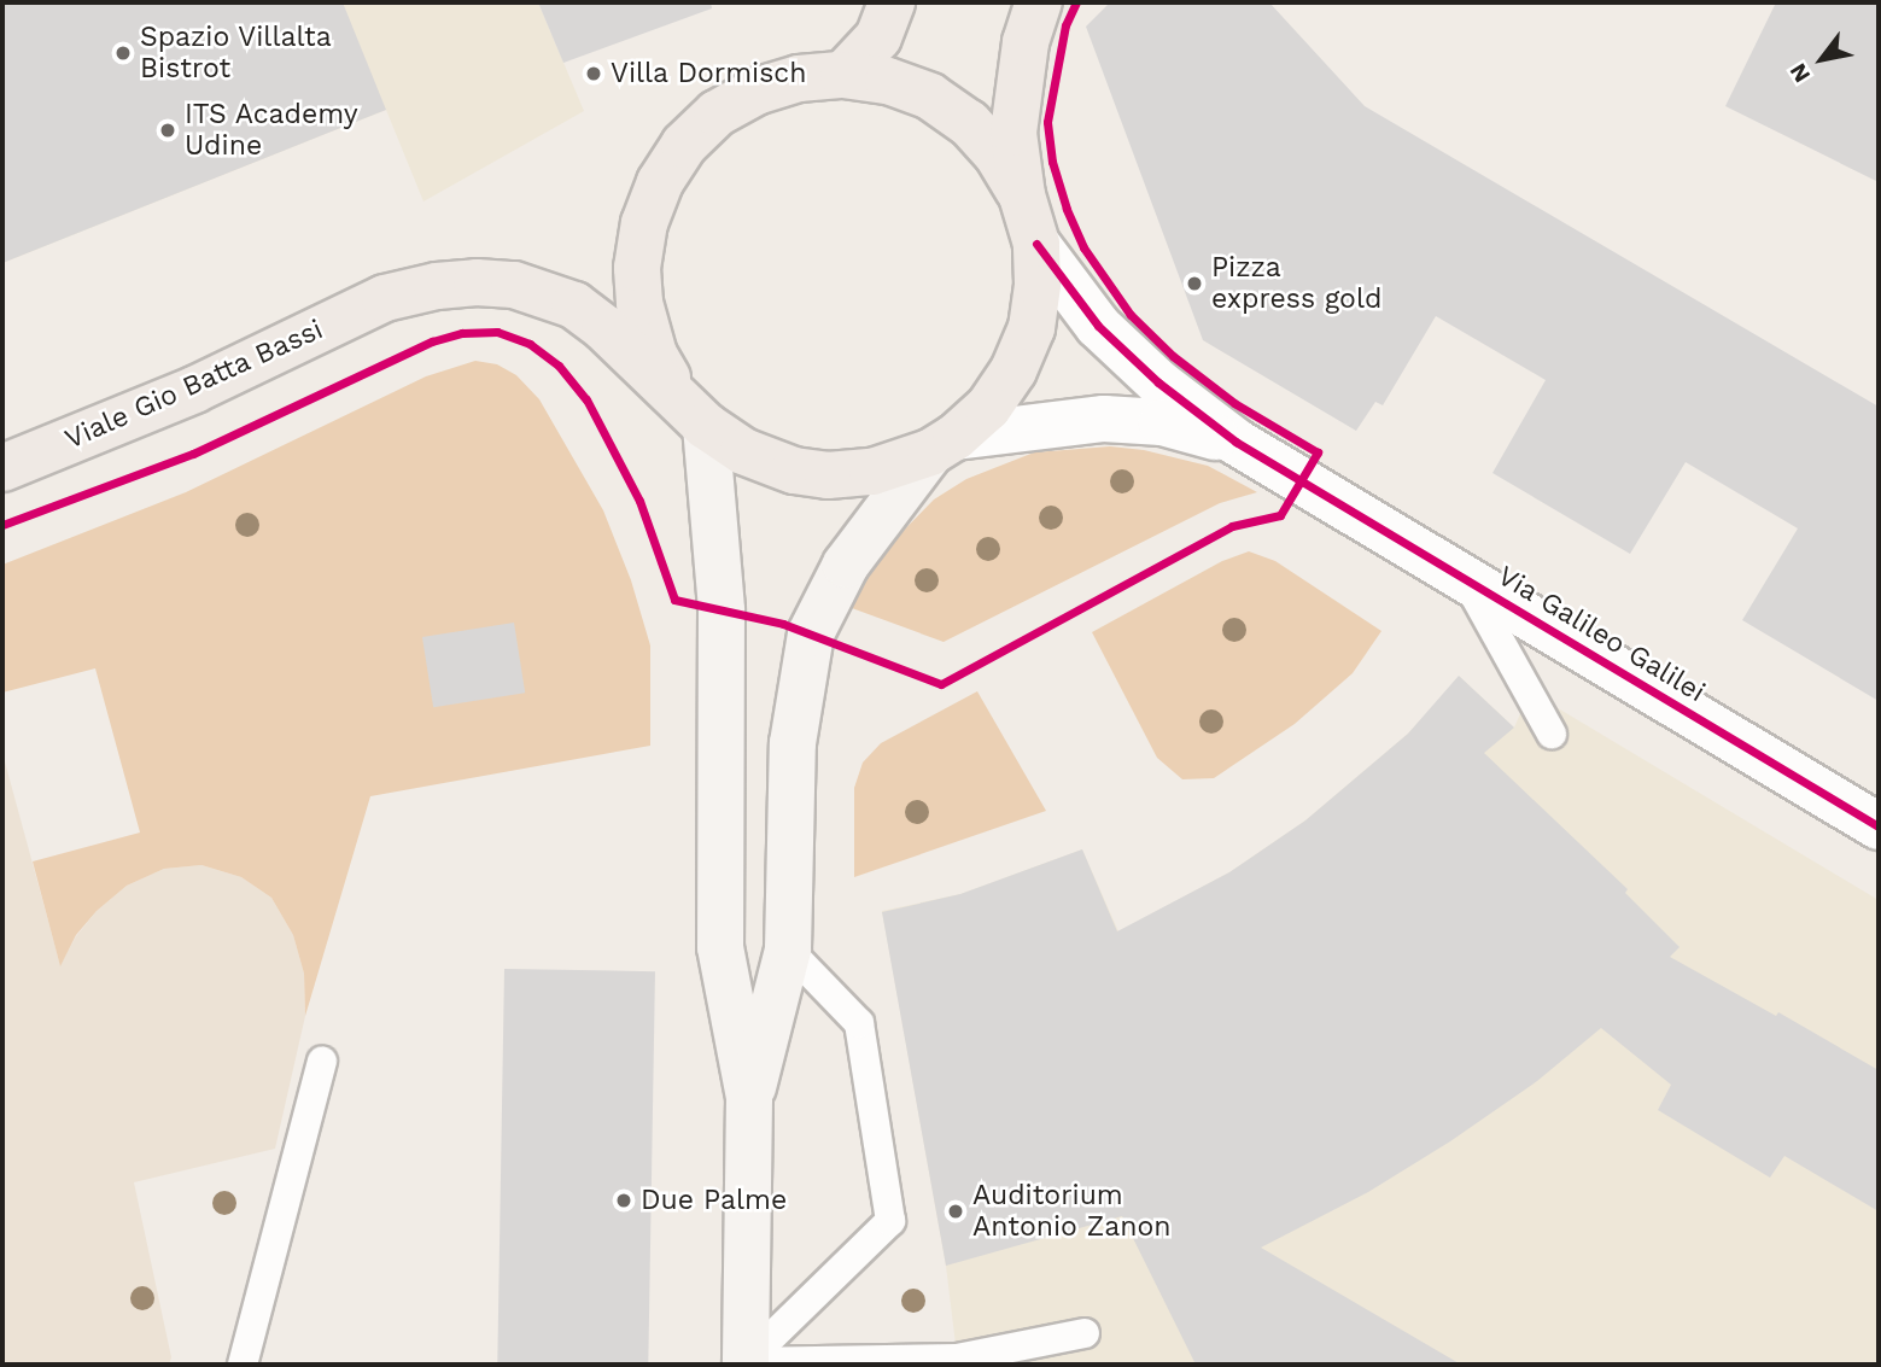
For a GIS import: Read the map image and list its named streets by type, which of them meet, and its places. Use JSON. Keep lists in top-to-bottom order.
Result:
{
  "streets": {
    "main road": ["Viale Gio Batta Bassi"],
    "street": ["Via Galileo Galilei"]
  },
  "places": [
    "Spazio Villalta Bistrot",
    "Villa Dormisch",
    "ITS Academy Udine",
    "Pizza express gold",
    "Due Palme",
    "Auditorium Antonio Zanon"
  ],
  "north": "bottom left"
}
